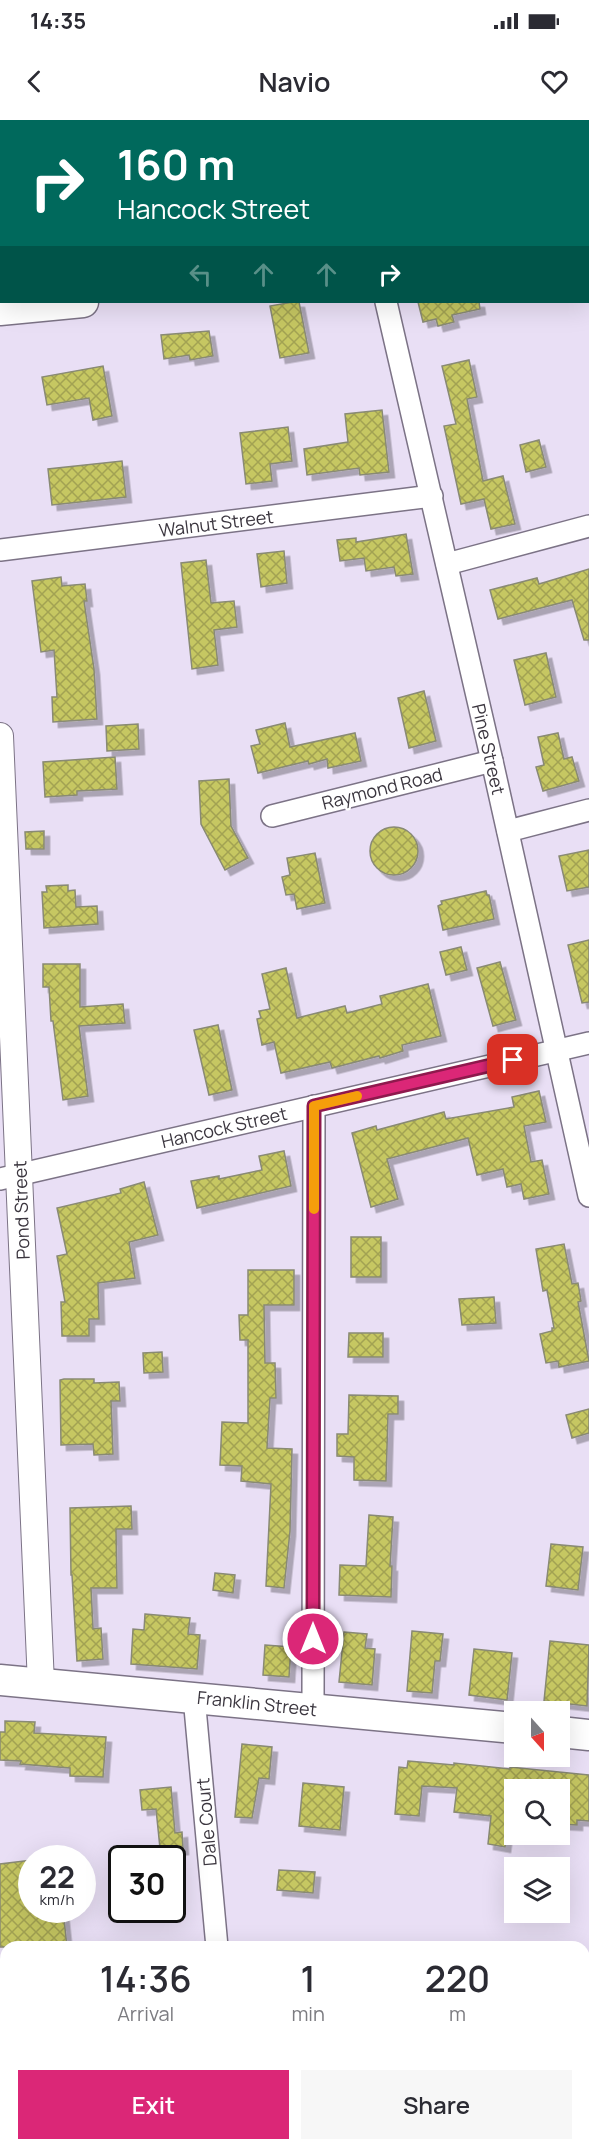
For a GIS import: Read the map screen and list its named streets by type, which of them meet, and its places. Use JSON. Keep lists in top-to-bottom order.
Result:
{
  "streets": {
    "main road": ["Franklin Street"],
    "street": [
      "Walnut Street",
      "Pine Street",
      "Raymond Road",
      "Hancock Street",
      "Pond Street",
      "Dale Court"
    ]
  },
  "crossings": [
    ["Walnut Street", "Pine Street"],
    ["Pine Street", "Raymond Road"],
    ["Pine Street", "Hancock Street"],
    ["Hancock Street", "Pond Street"],
    ["Pond Street", "Franklin Street"],
    ["Franklin Street", "Dale Court"]
  ],
  "north": "bottom",
  "page": {
    "status": "14:35",
    "header": "Navio",
    "turn": ["160 m", "Hancock Street"],
    "speed": "22 km/h",
    "limit": "30",
    "eta": [
      "14:36",
      "Arrival",
      "1",
      "min",
      "220",
      "m"
    ],
    "buttons": ["Exit", "Share"]
  }
}
